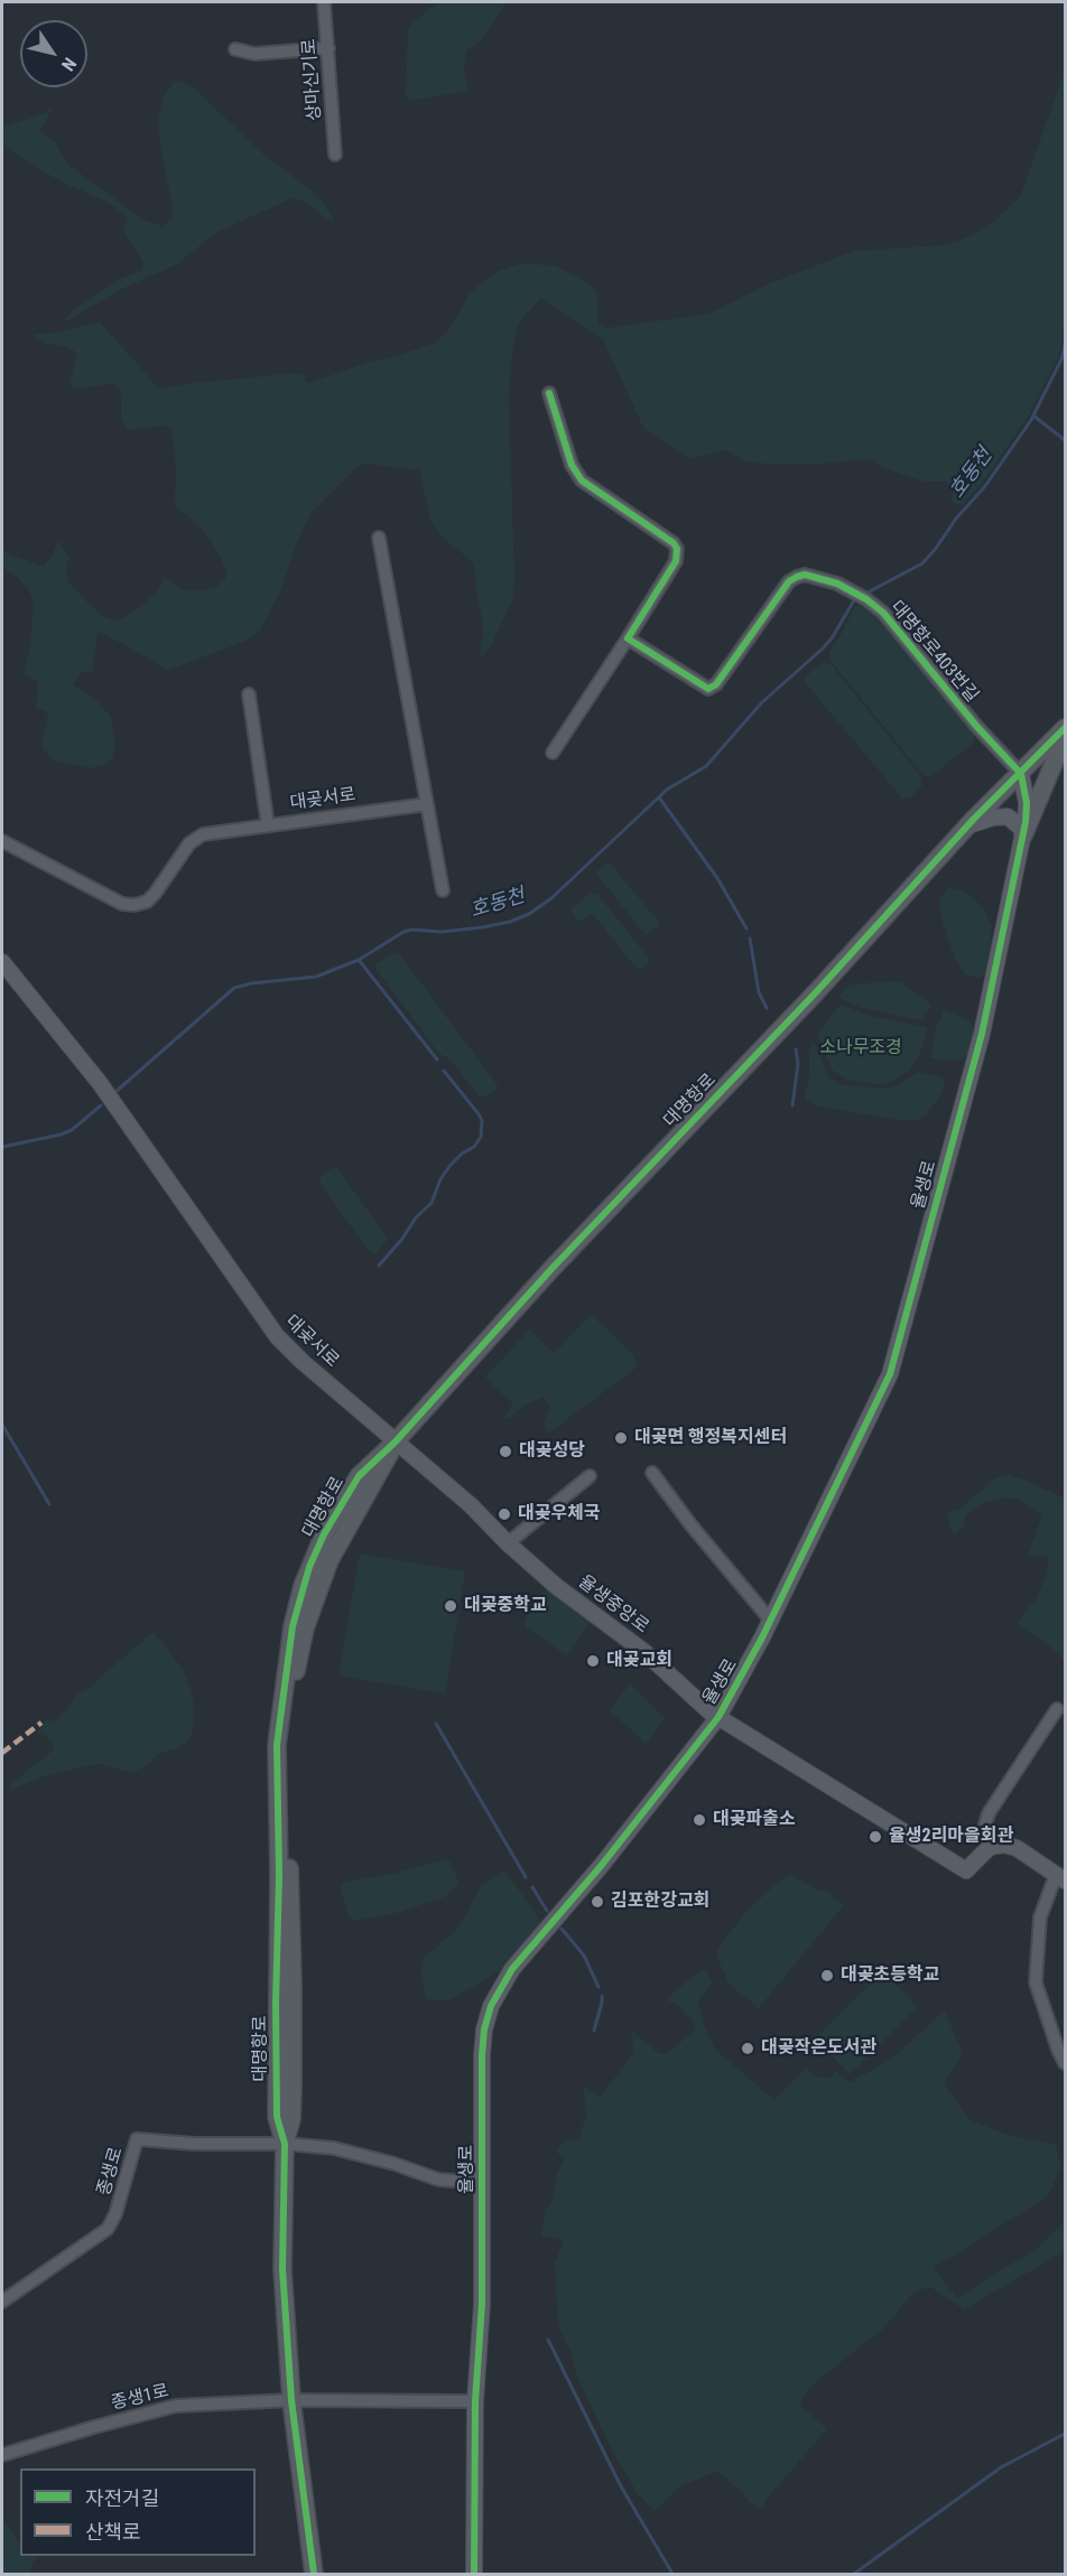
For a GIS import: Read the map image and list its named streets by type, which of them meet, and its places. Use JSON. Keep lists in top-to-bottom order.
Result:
{
  "streets": {
    "main road": ["대명항로"],
    "street": [
      "상마신기로",
      "대명항로403번길",
      "대곶서로",
      "율생로",
      "율생중앙로",
      "종생로",
      "종생1로"
    ]
  },
  "crossings": [
    ["대명항로403번길", "대명항로"],
    ["대명항로403번길", "율생로"],
    ["대곶서로", "대명항로"],
    ["대곶서로", "율생중앙로"],
    ["대명항로", "율생로"],
    ["대명항로", "율생중앙로"],
    ["대명항로", "종생로"],
    ["대명항로", "종생1로"],
    ["율생로", "율생중앙로"],
    ["율생로", "종생로"]
  ],
  "water": ["호동천"],
  "parks": ["소나무조경"],
  "places": [
    "대곶면 행정복지센터",
    "대곶성당",
    "대곶우체국",
    "대곶중학교",
    "대곶교회",
    "대곶파출소",
    "율생2리마을회관",
    "김포한강교회",
    "대곶초등학교",
    "대곶작은도서관"
  ],
  "legend": ["자전거길", "산책로"],
  "north": "bottom right"
}
